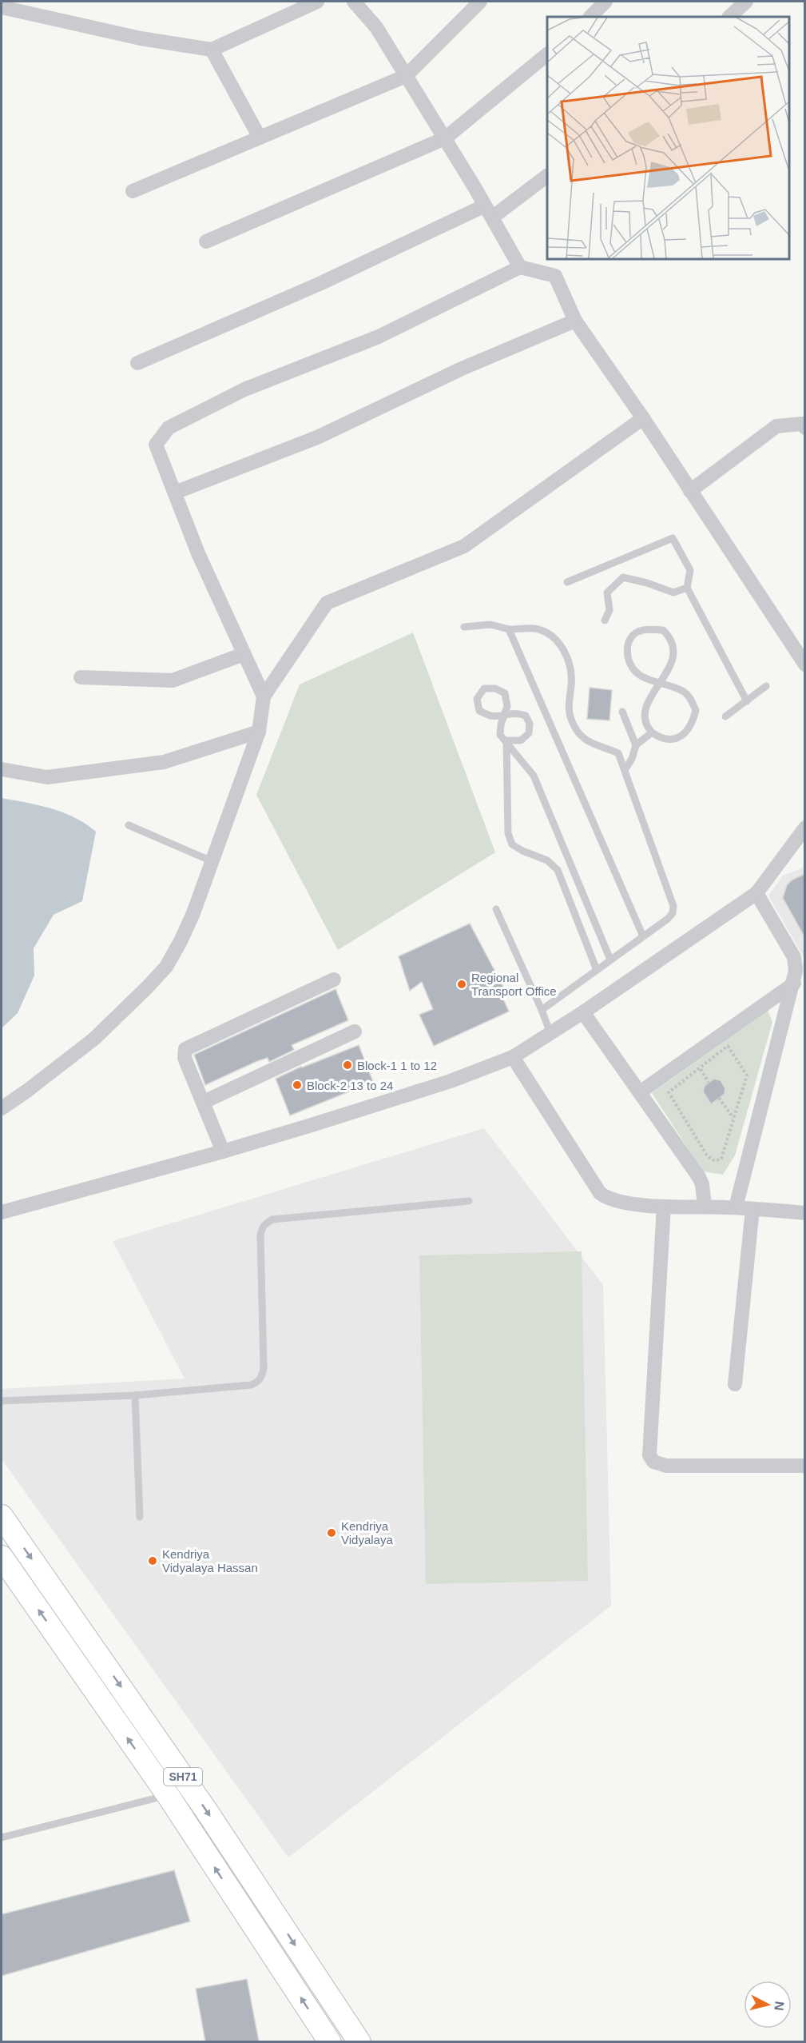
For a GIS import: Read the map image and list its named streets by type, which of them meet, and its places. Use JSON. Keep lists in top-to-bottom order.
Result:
{
  "streets": {
    "main road": ["SH71"]
  },
  "places": [
    "Regional Transport Office",
    "Block-1 1 to 12",
    "Block-2 13 to 24",
    "Kendriya Vidyalaya",
    "Kendriya Vidyalaya Hassan"
  ],
  "north": "right"
}
